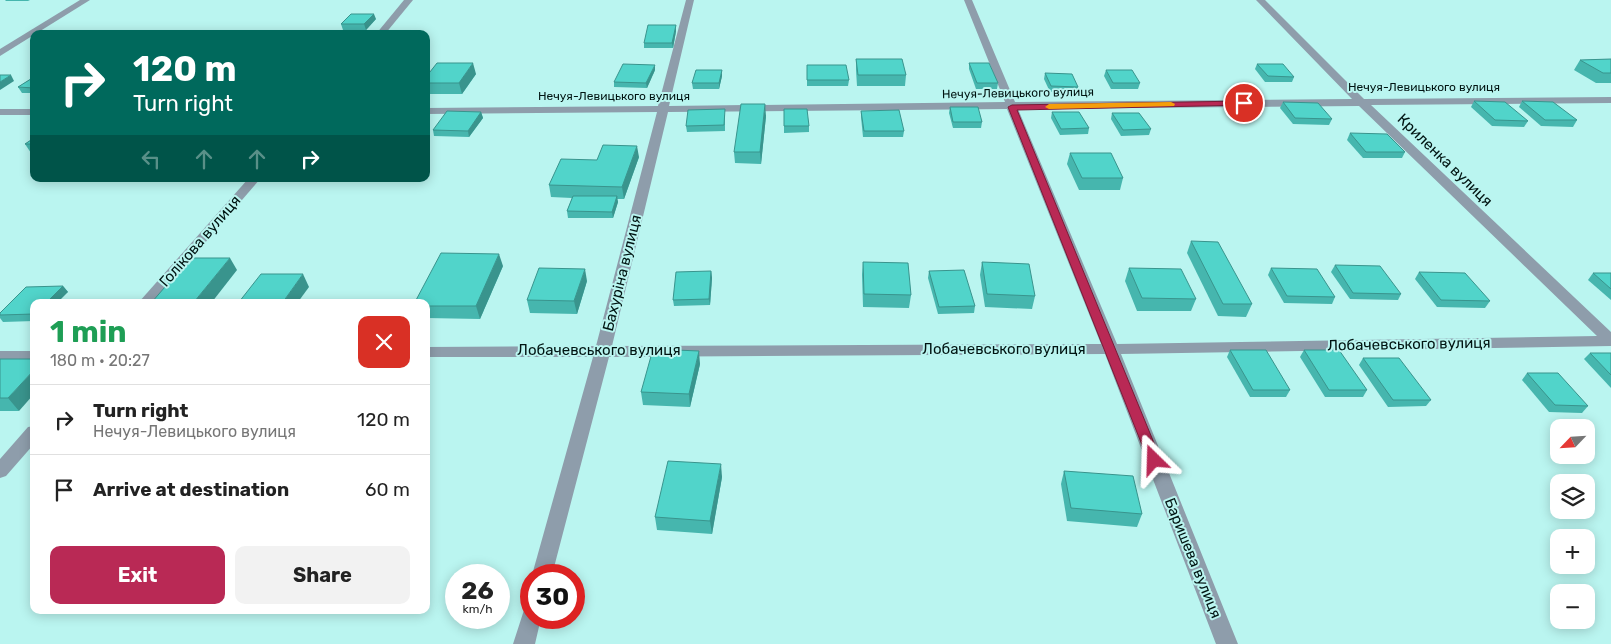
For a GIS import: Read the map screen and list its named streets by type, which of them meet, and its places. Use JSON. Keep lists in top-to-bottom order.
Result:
{
  "streets": {
    "street": [
      "Нечуя-Левицького вулиця",
      "Криленка вулиця",
      "Голікова вулиця",
      "Бахуріна вулиця",
      "Лобачевського вулиця",
      "Баришева вулиця"
    ]
  },
  "crossings": [
    ["Нечуя-Левицького вулиця", "Криленка вулиця"],
    ["Нечуя-Левицького вулиця", "Бахуріна вулиця"],
    ["Нечуя-Левицького вулиця", "Баришева вулиця"],
    ["Криленка вулиця", "Лобачевського вулиця"],
    ["Бахуріна вулиця", "Лобачевського вулиця"],
    ["Лобачевського вулиця", "Баришева вулиця"]
  ],
  "north": "bottom left",
  "page": {
    "turn": ["120 m", "Turn right"],
    "heading": ["1 min", "180 m · 20:27"],
    "list": [
      {
        "name": "Turn right",
        "note": "Нечуя-Левицького вулиця",
        "value": "120 m"
      },
      {
        "name": "Arrive at destination",
        "value": "60 m"
      }
    ],
    "map_buttons": ["+", "−"],
    "buttons": ["Exit", "Share"],
    "speed": "26 km/h",
    "limit": "30"
  }
}
